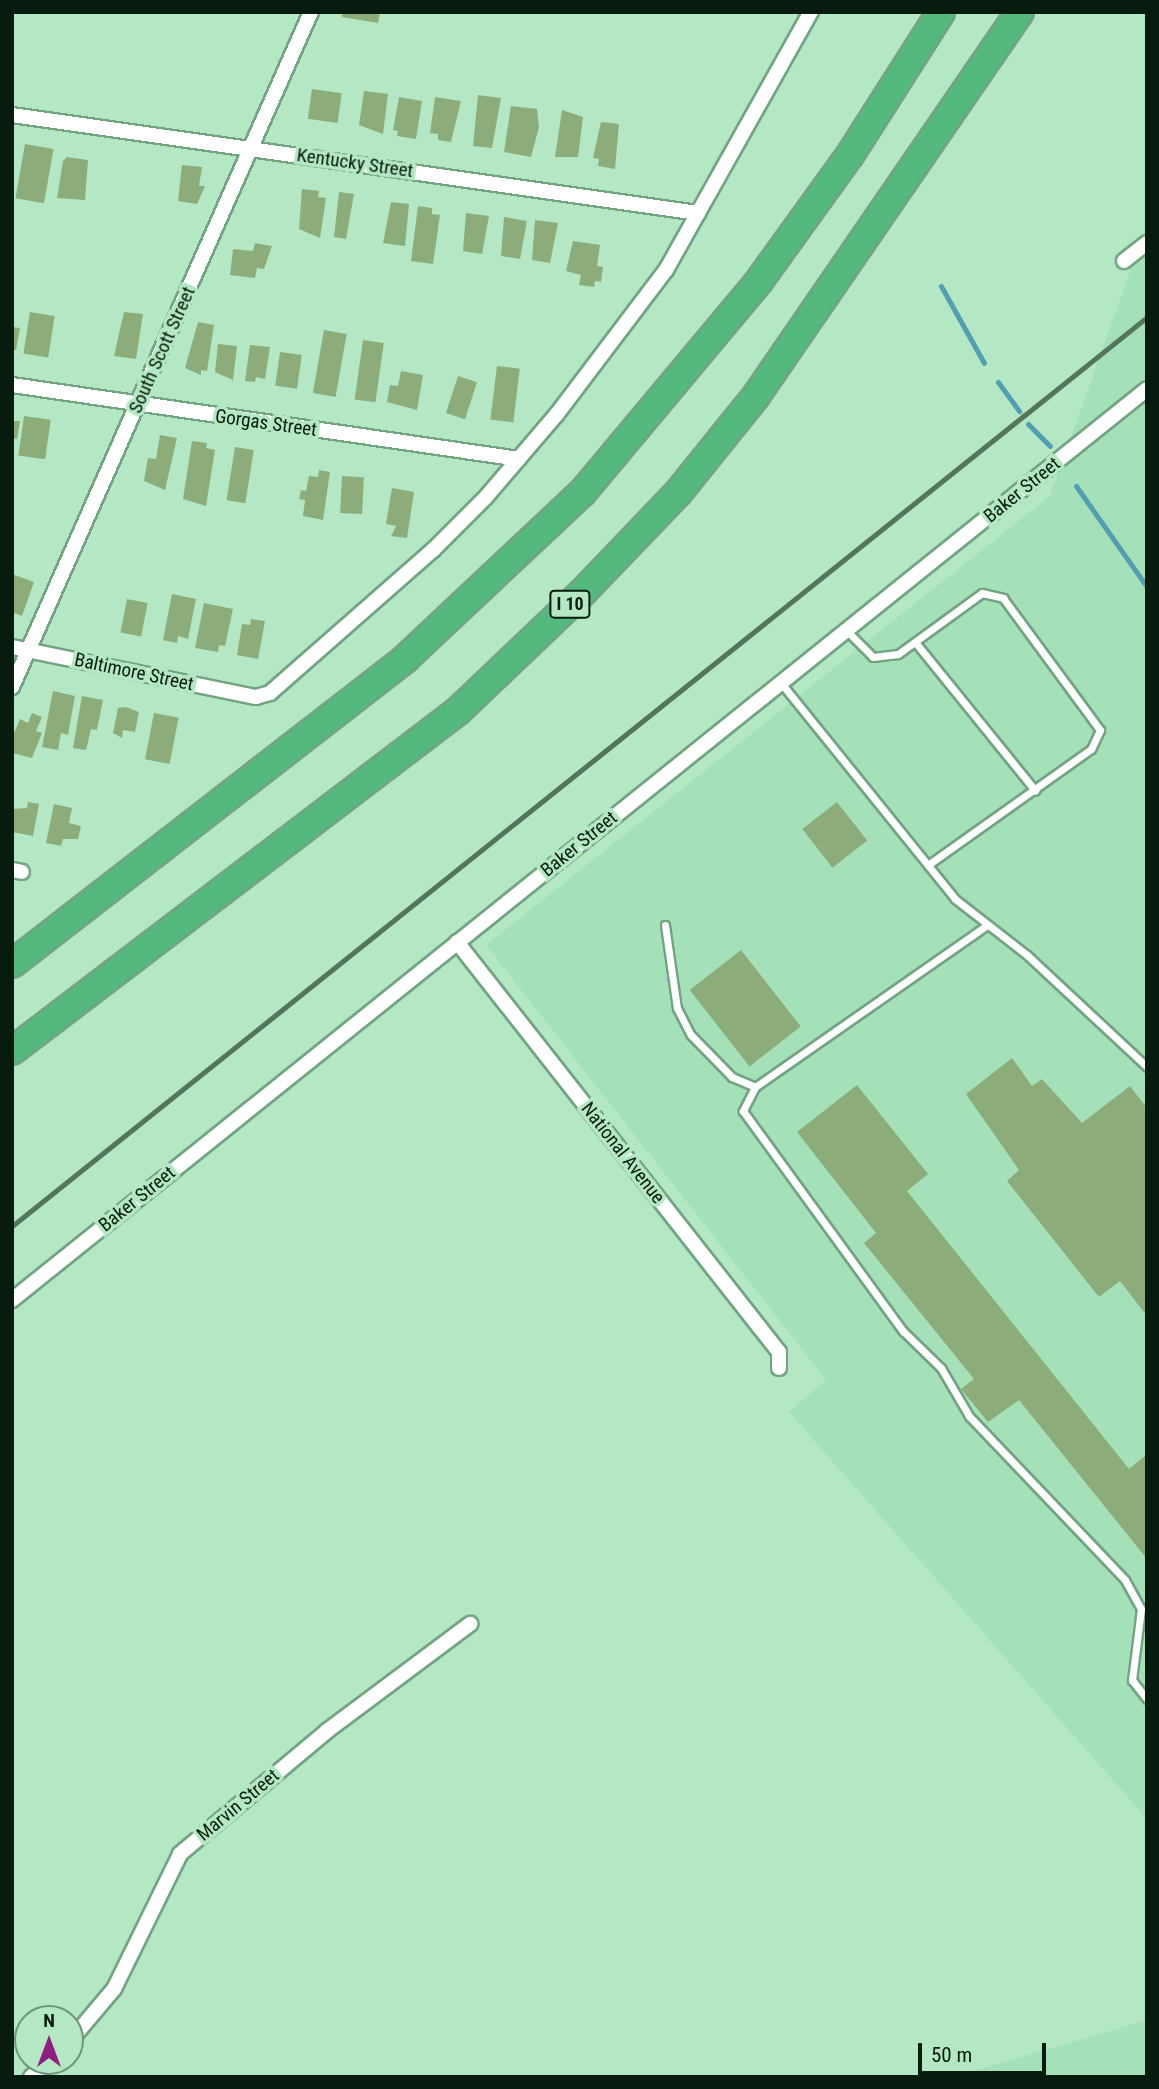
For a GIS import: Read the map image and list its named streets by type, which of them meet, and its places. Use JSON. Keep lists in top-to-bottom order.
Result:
{
  "streets": {
    "highway": ["I 10"],
    "street": [
      "Kentucky Street",
      "South Scott Street",
      "Gorgas Street",
      "Baker Street",
      "Baltimore Street",
      "National Avenue",
      "Marvin Street"
    ]
  },
  "crossings": [
    ["Kentucky Street", "South Scott Street"],
    ["South Scott Street", "Gorgas Street"],
    ["South Scott Street", "Baltimore Street"],
    ["Gorgas Street", "Baltimore Street"],
    ["Baker Street", "National Avenue"]
  ],
  "scale_bar": "50 m",
  "north": "top"
}
